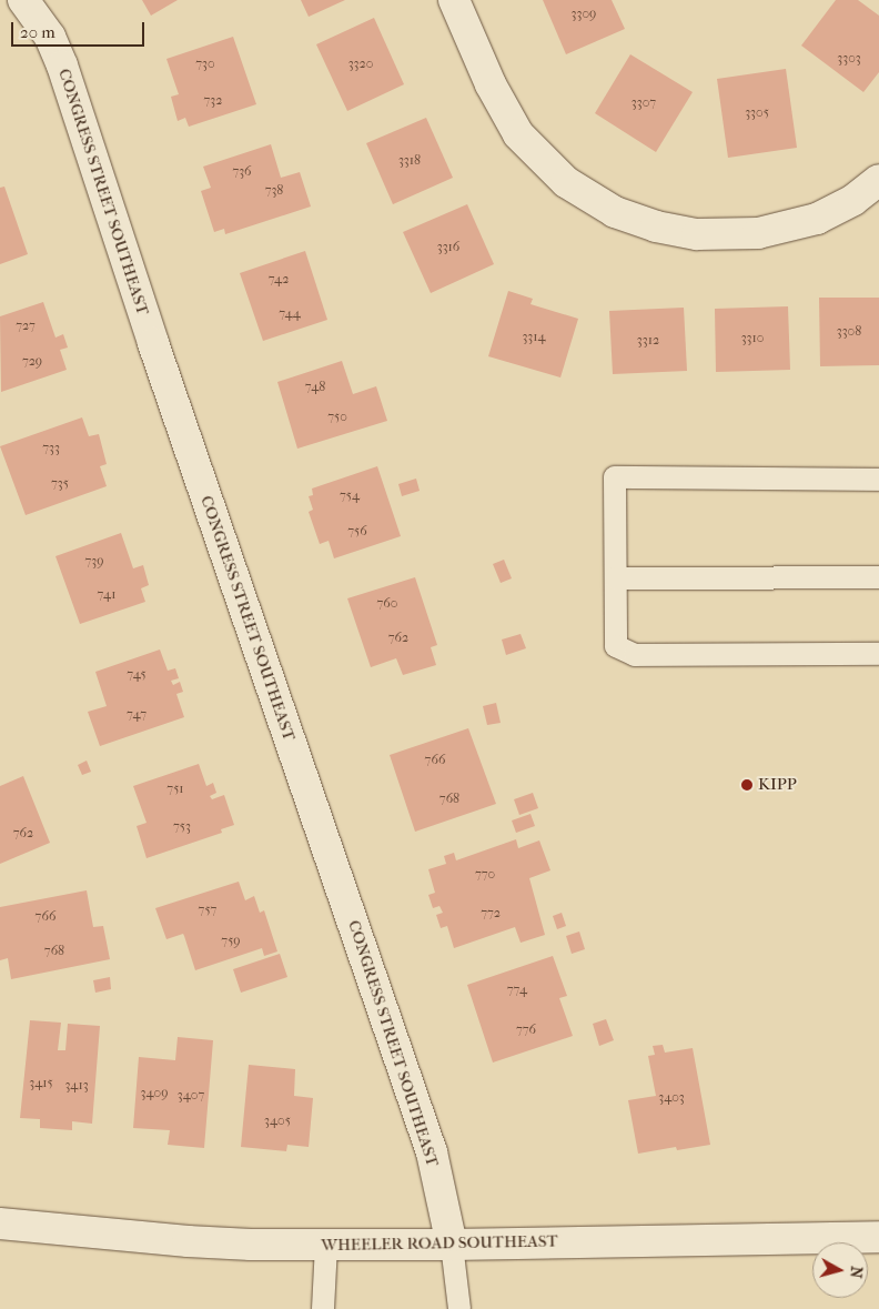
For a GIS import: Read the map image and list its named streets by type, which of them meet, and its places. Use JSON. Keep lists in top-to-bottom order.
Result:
{
  "streets": {
    "street": ["CONGRESS STREET SOUTHEAST", "WHEELER ROAD SOUTHEAST"]
  },
  "crossings": [
    ["CONGRESS STREET SOUTHEAST", "WHEELER ROAD SOUTHEAST"]
  ],
  "places": ["KIPP"],
  "house_numbers": [
    "3309",
    "3303",
    "730",
    "3320",
    "732",
    "3307",
    "3305",
    "3318",
    "736",
    "738",
    "3316",
    "742",
    "744",
    "727",
    "3308",
    "3314",
    "3310",
    "3312",
    "729",
    "748",
    "750",
    "733",
    "735",
    "754",
    "756",
    "739",
    "741",
    "760",
    "762",
    "745",
    "747",
    "766",
    "751",
    "768",
    "753",
    "762",
    "770",
    "757",
    "772",
    "766",
    "759",
    "768",
    "774",
    "776",
    "3415",
    "3413",
    "3409",
    "3407",
    "3403",
    "3405"
  ],
  "scale_bar": "20 m",
  "north": "right"
}
